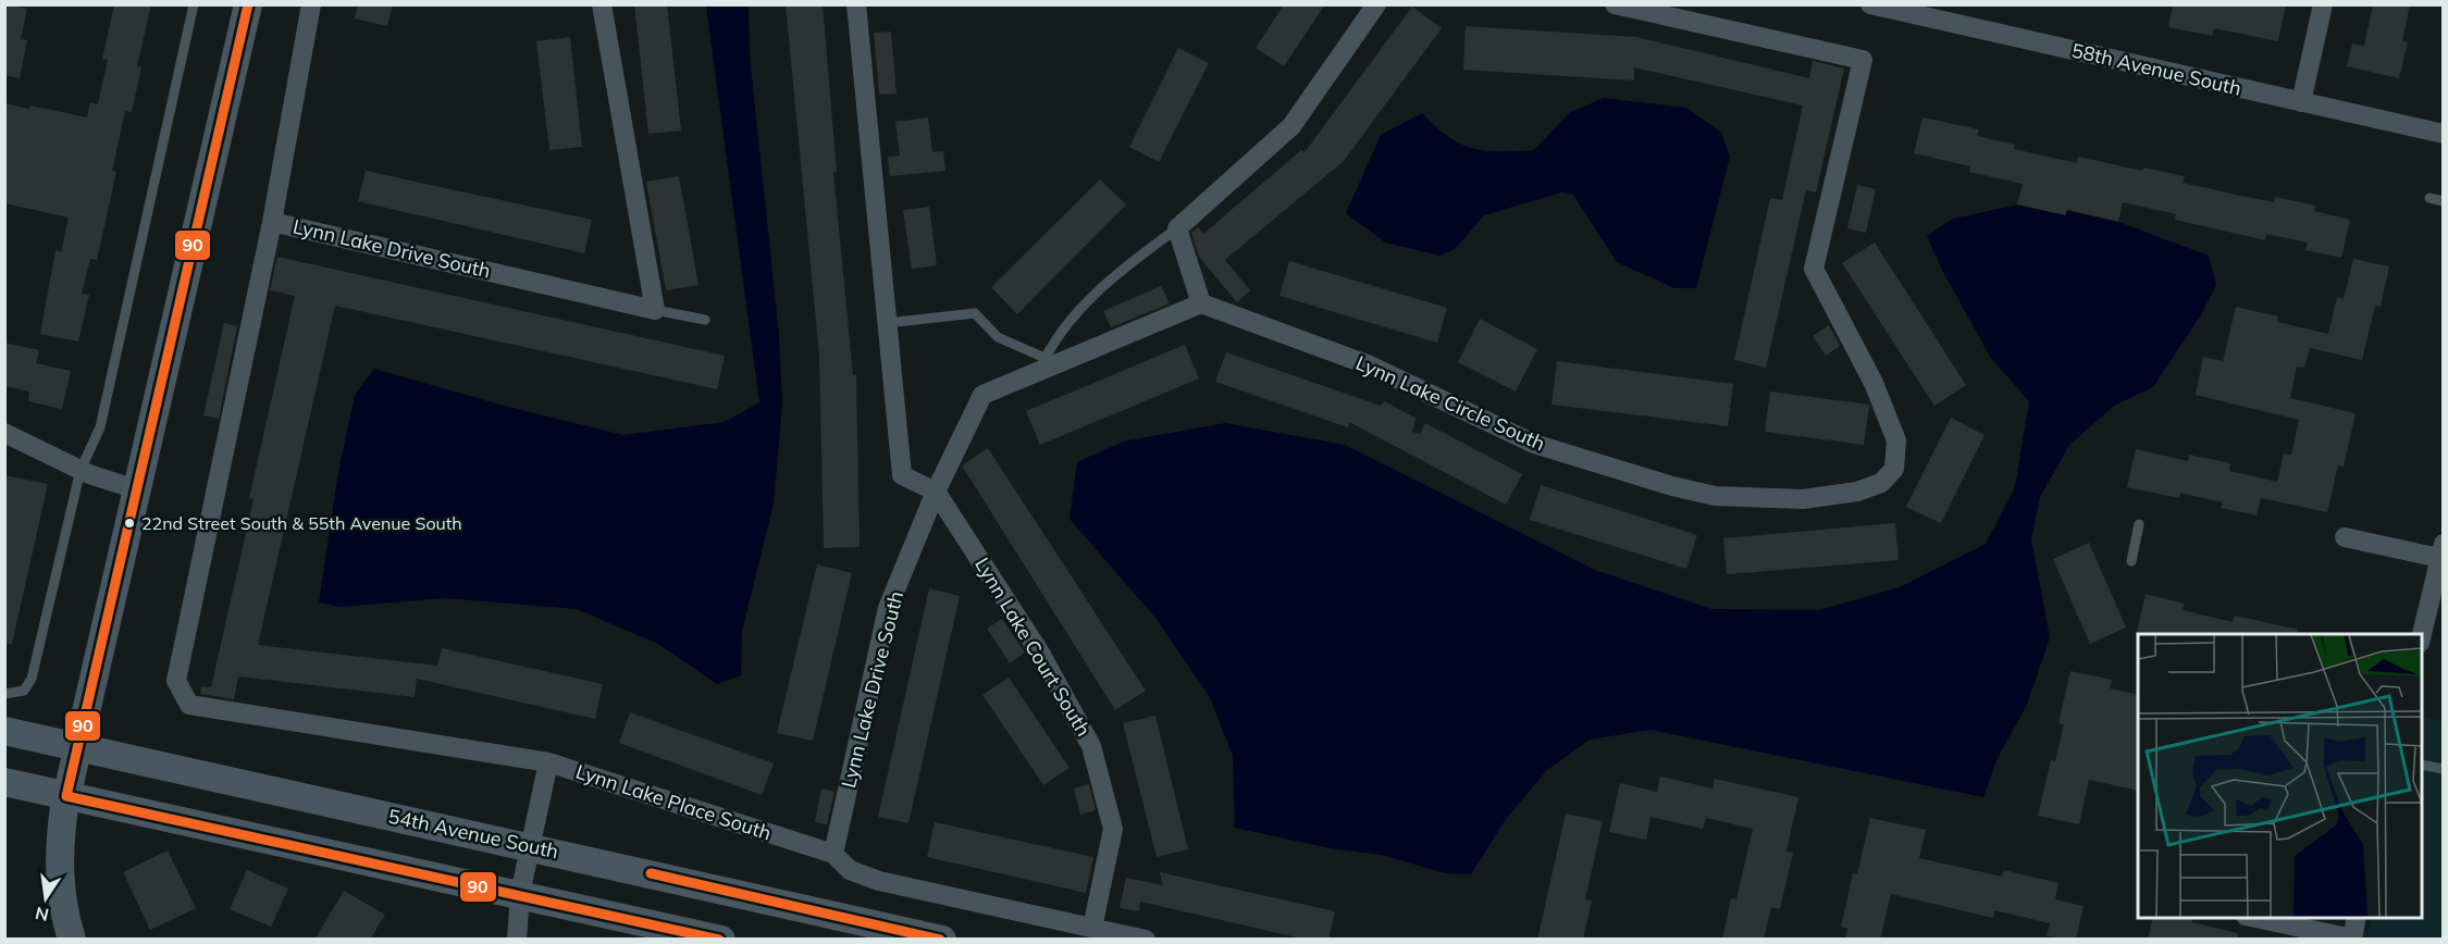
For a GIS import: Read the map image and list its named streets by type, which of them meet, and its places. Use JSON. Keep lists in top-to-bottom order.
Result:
{
  "streets": {
    "main road": ["54th Avenue South"],
    "street": [
      "58th Avenue South",
      "Lynn Lake Drive South",
      "Lynn Lake Circle South",
      "Lynn Lake Court South",
      "Lynn Lake Place South"
    ]
  },
  "crossings": [
    ["Lynn Lake Drive South", "Lynn Lake Circle South"],
    ["Lynn Lake Drive South", "Lynn Lake Court South"],
    ["Lynn Lake Drive South", "Lynn Lake Place South"],
    ["Lynn Lake Court South", "Lynn Lake Place South"]
  ],
  "places": ["22nd Street South & 55th Avenue South"],
  "lines": ["transit line 90"],
  "north": "bottom"
}
